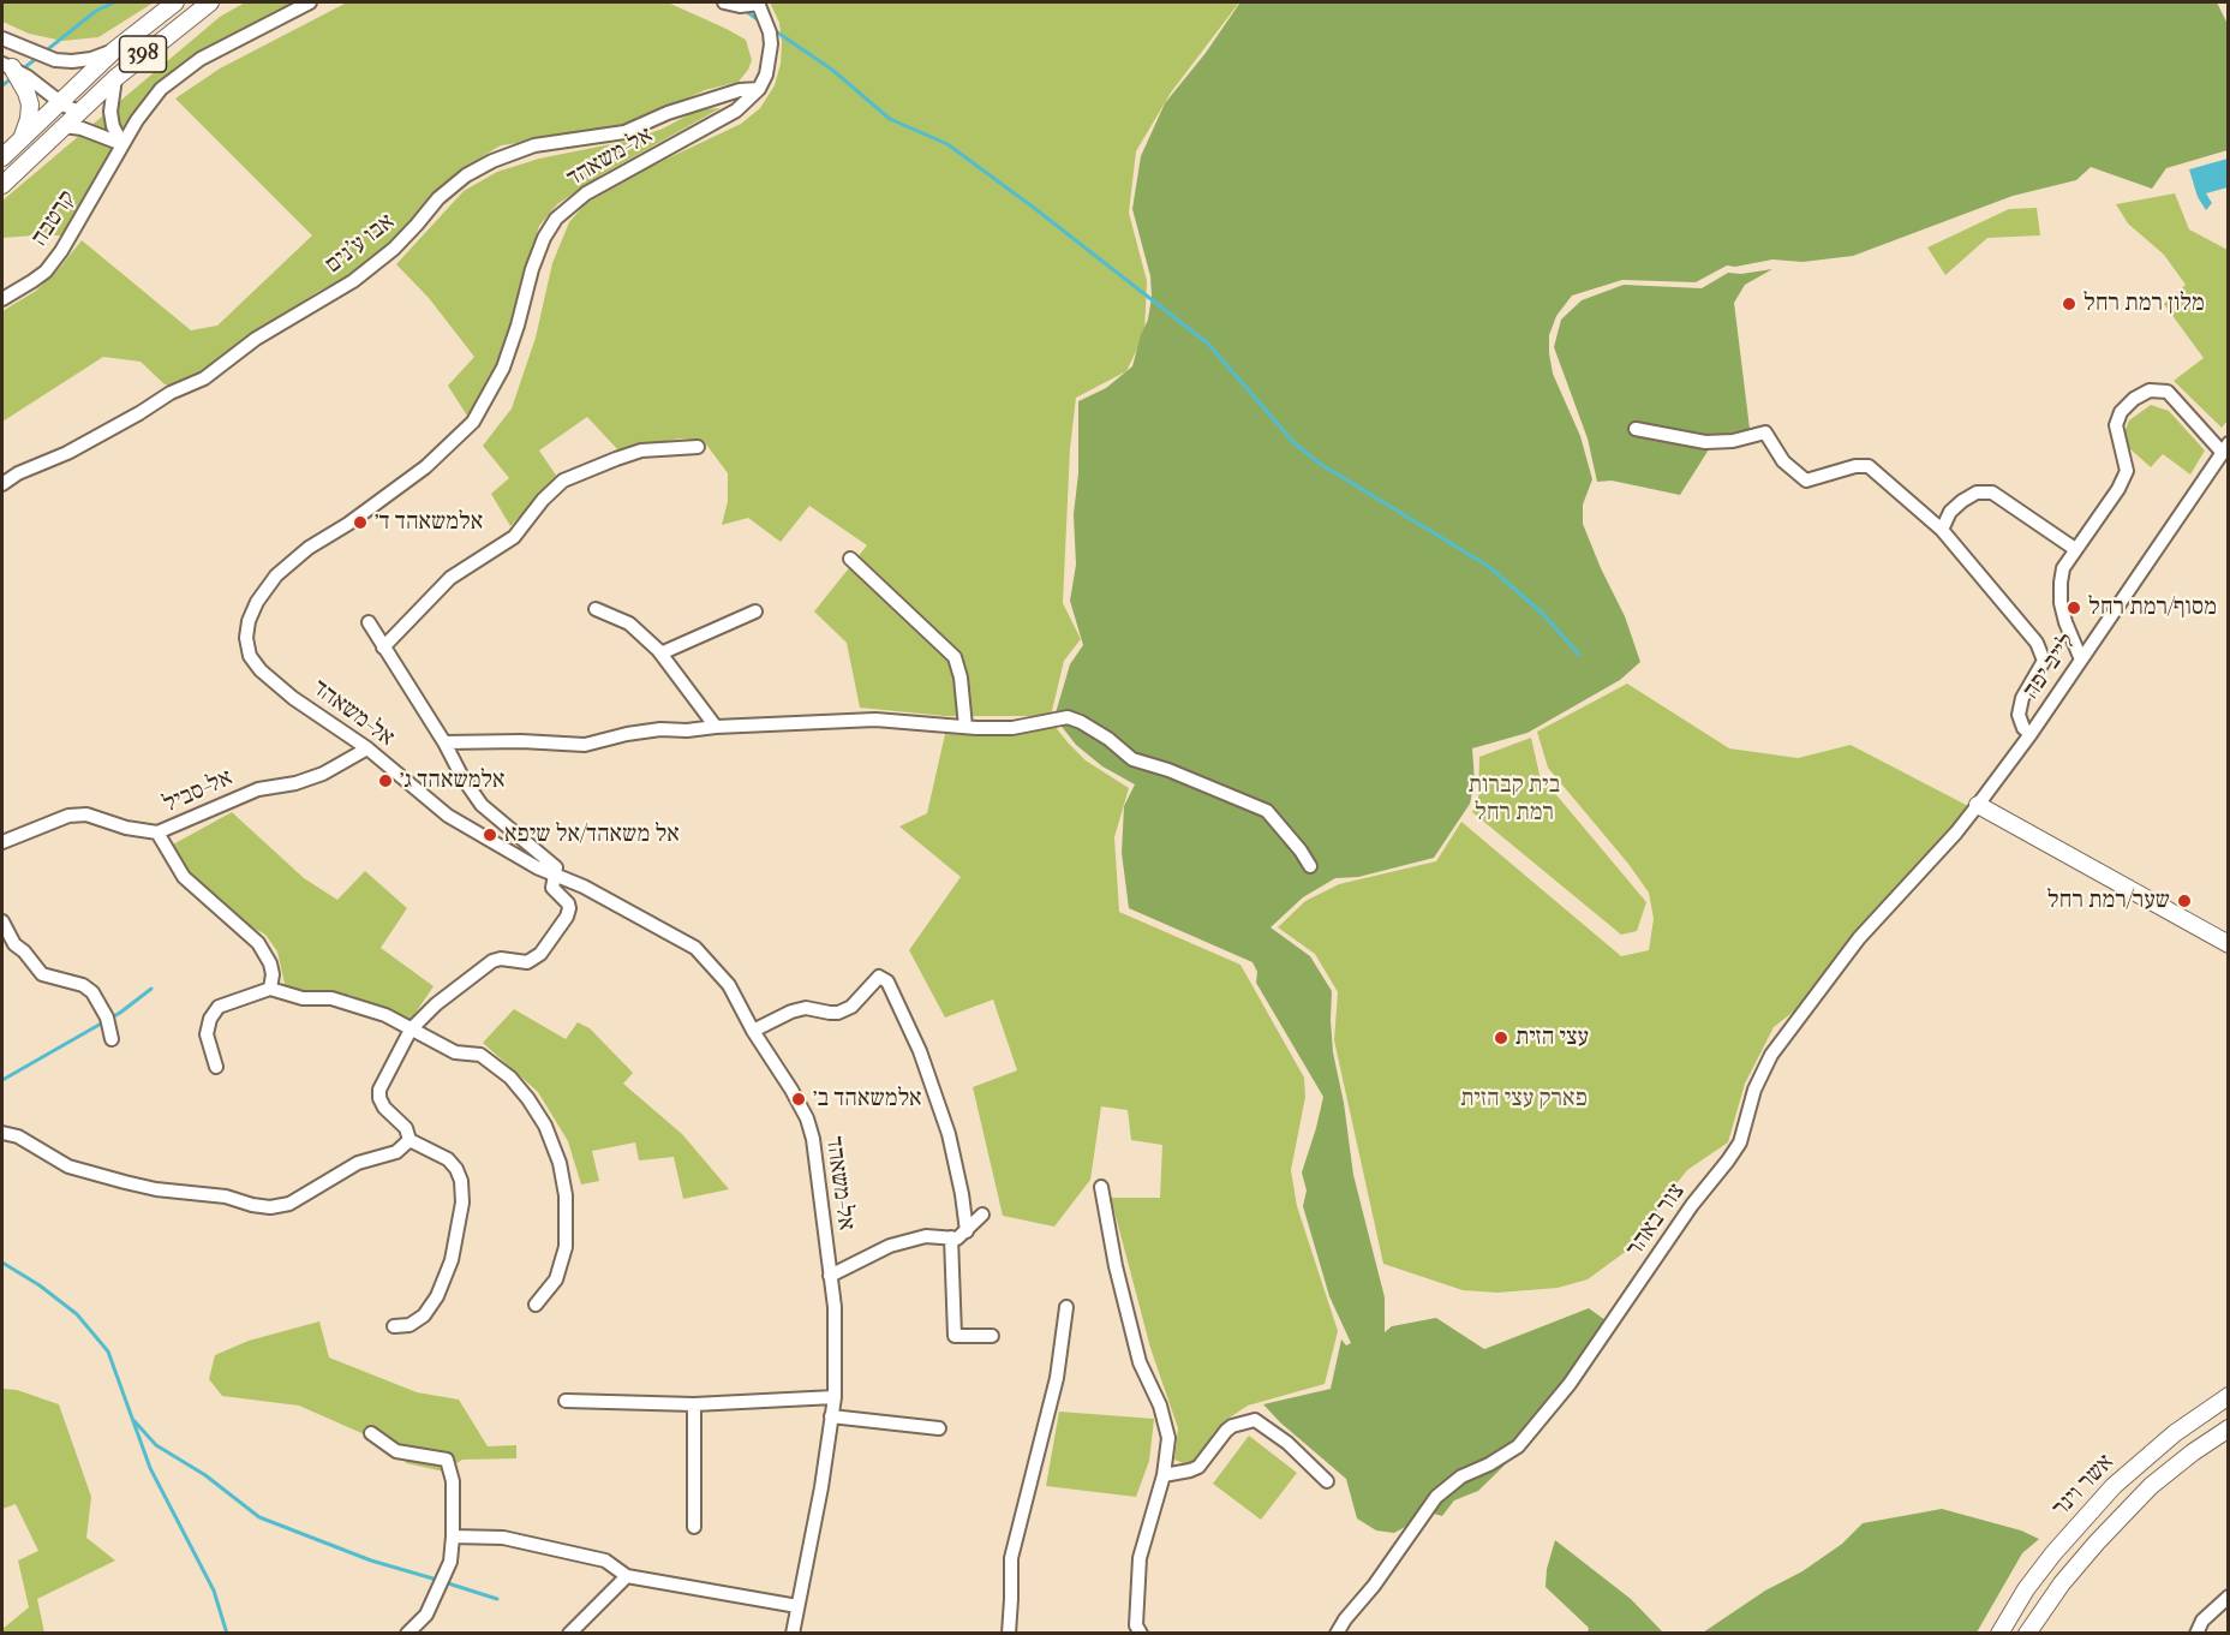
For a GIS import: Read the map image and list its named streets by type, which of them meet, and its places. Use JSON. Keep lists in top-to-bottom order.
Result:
{
  "streets": {
    "main road": ["398", "אשר וינר"],
    "street": [
      "אל-משאהד",
      "קרטבה",
      "אבו ע'נים",
      "לייב יפה",
      "אל-סביל",
      "צור באהר"
    ]
  },
  "crossings": [
    ["אל-משאהד", "אבו ע'נים"],
    ["אל-משאהד", "אל-סביל"],
    ["לייב יפה", "צור באהר"]
  ],
  "parks": ["בית קברות רמת רחל", "פארק עצי הזית"],
  "places": [
    "מלון רמת רחל",
    "אלמשאהד ד׳",
    "מסוף/רמת רחל",
    "אלמשאהד ג׳",
    "אל משאהד/אל שיפא",
    "שער/רמת רחל",
    "עצי הזית",
    "אלמשאהד ב׳"
  ]
}
